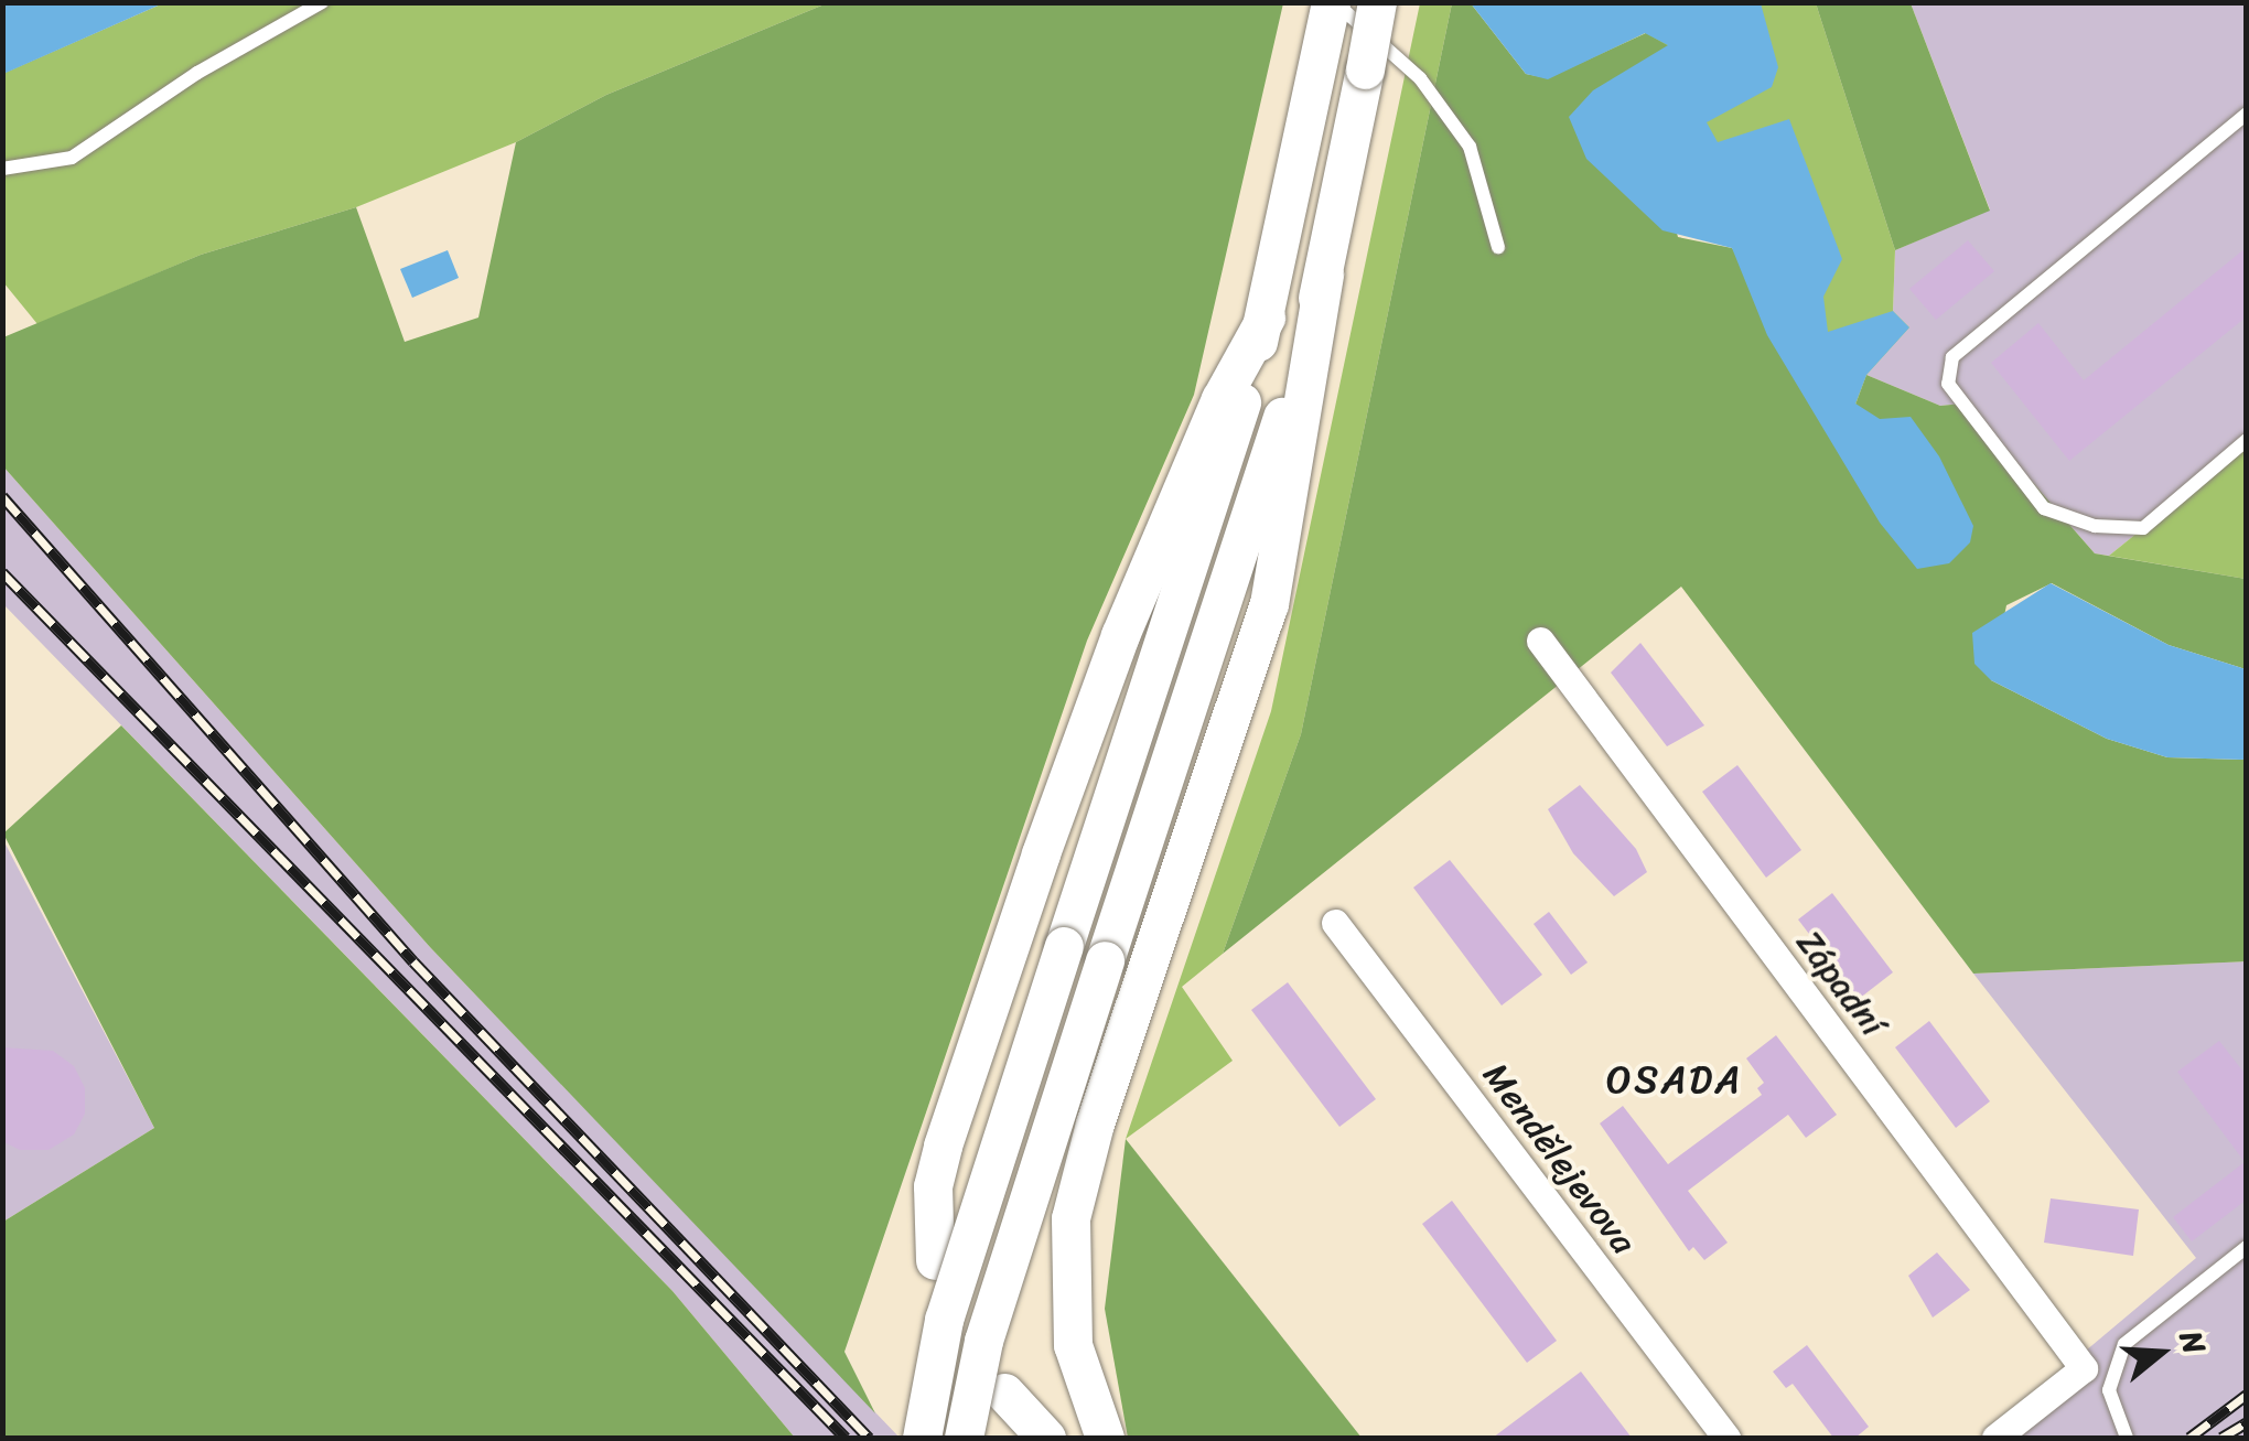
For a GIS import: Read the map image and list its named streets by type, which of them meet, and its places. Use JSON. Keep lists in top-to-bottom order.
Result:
{
  "streets": {
    "street": ["Západní", "Mendělejevova"]
  },
  "districts": ["OSADA"],
  "north": "right"
}
